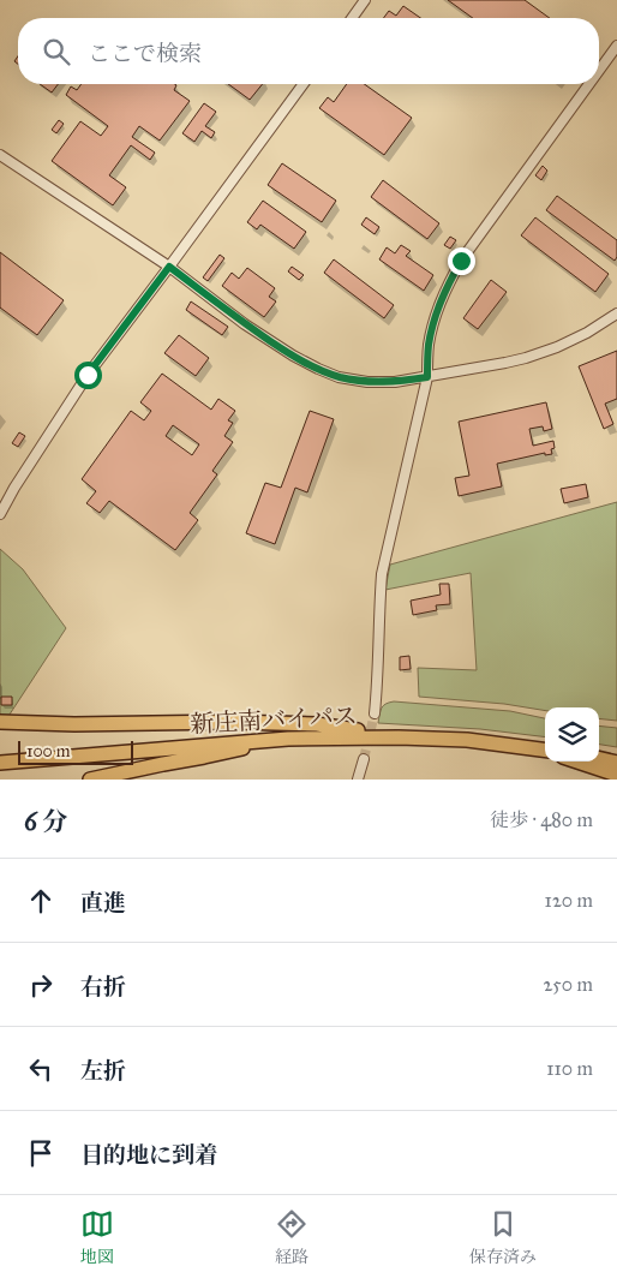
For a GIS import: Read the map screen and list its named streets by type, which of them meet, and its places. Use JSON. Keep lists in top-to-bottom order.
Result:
{
  "streets": {
    "highway": ["新庄南バイパス"]
  },
  "scale_bar": "100 m",
  "page": {
    "search": "ここで検索",
    "scale": "100 m",
    "heading": ["6 分", "徒歩 · 480 m"],
    "list": [
      ["直進", "120 m"],
      ["右折", "250 m"],
      ["左折", "110 m"],
      "目的地に到着"
    ],
    "nav": ["地図", "経路", "保存済み"]
  }
}
